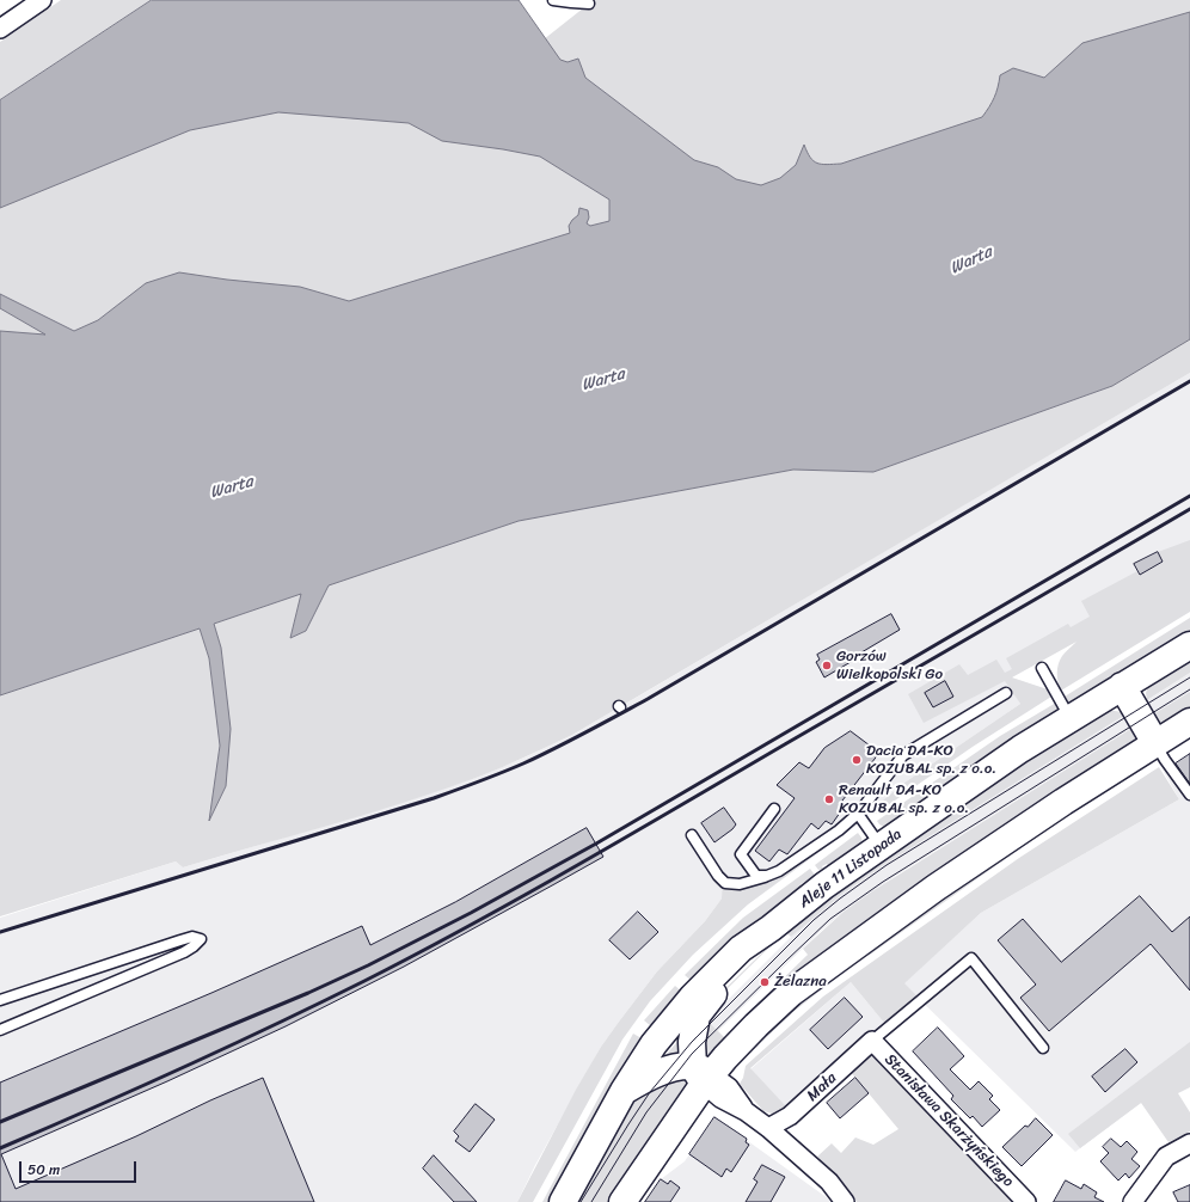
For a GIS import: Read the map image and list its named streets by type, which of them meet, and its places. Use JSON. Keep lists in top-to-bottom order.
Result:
{
  "streets": {
    "main road": ["Aleje 11 Listopada"],
    "street": ["Mała", "Stanisława Skarżyńskiego"]
  },
  "crossings": [
    ["Mała", "Stanisława Skarżyńskiego"]
  ],
  "water": ["Warta"],
  "places": [
    "Gorzów Wielkopolski Go",
    "Dacia DA-KO KOZUBAL sp. z o.o.",
    "Renault DA-KO KOZUBAL sp. z o.o.",
    "Żelazna"
  ],
  "scale_bar": "50 m"
}
